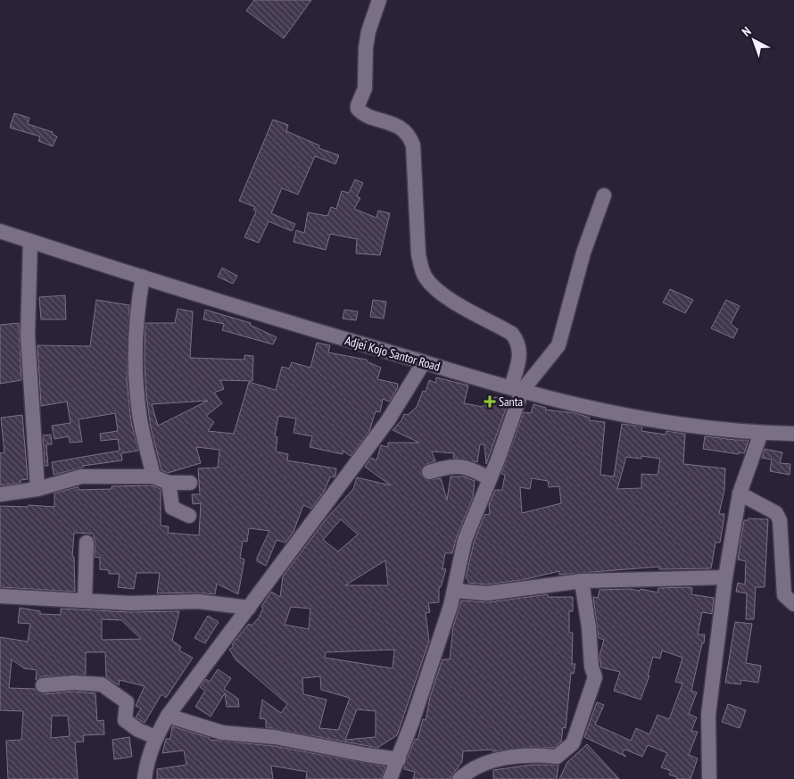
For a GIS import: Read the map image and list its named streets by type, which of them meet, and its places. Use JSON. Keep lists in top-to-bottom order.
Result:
{
  "streets": {
    "street": ["Adjei Kojo Santor Road"]
  },
  "places": {
    "health": ["Santa"]
  },
  "north": "top left"
}
